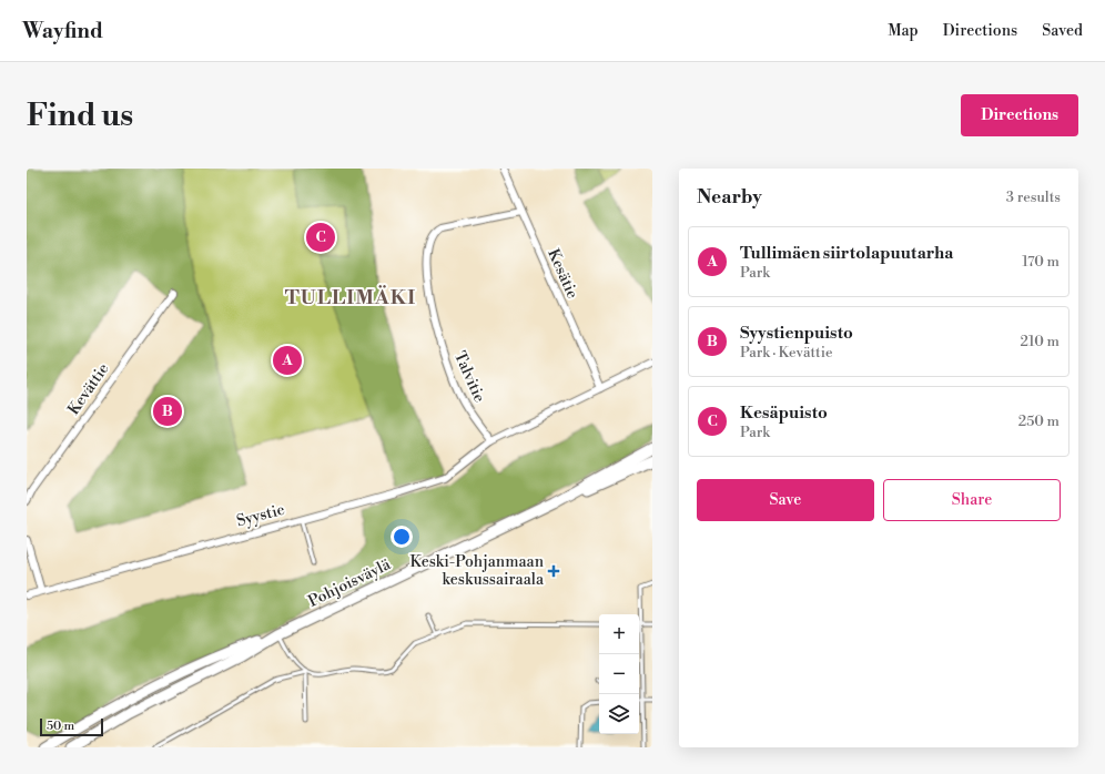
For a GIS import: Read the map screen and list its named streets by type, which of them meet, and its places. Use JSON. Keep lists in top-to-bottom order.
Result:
{
  "streets": {
    "main road": ["Pohjoisväylä"],
    "street": [
      "Kesätie",
      "Talvitie",
      "Kevättie",
      "Syystie"
    ]
  },
  "crossings": [
    ["Kesätie", "Talvitie"],
    ["Talvitie", "Syystie"]
  ],
  "districts": ["TULLIMÄKI"],
  "places": {
    "health": ["Keski-Pohjanmaan keskussairaala"]
  },
  "scale_bar": "50 m",
  "page": {
    "header": "Wayfind",
    "nav": ["Map", "Directions", "Saved"],
    "buttons": [
      "Directions",
      ["Save", "Share"]
    ],
    "title": "Find us",
    "heading": ["Nearby", "3 results"],
    "pins": ["C", "A", "B"],
    "list": [
      {
        "mark": "A",
        "name": "Tullimäen siirtolapuutarha",
        "note": "Park",
        "value": "170 m"
      },
      {
        "mark": "B",
        "name": "Syystienpuisto",
        "note": "Park · Kevättie",
        "value": "210 m"
      },
      {
        "mark": "C",
        "name": "Kesäpuisto",
        "note": "Park",
        "value": "250 m"
      }
    ],
    "map_buttons": ["+", "−"],
    "scale": "50 m"
  }
}
